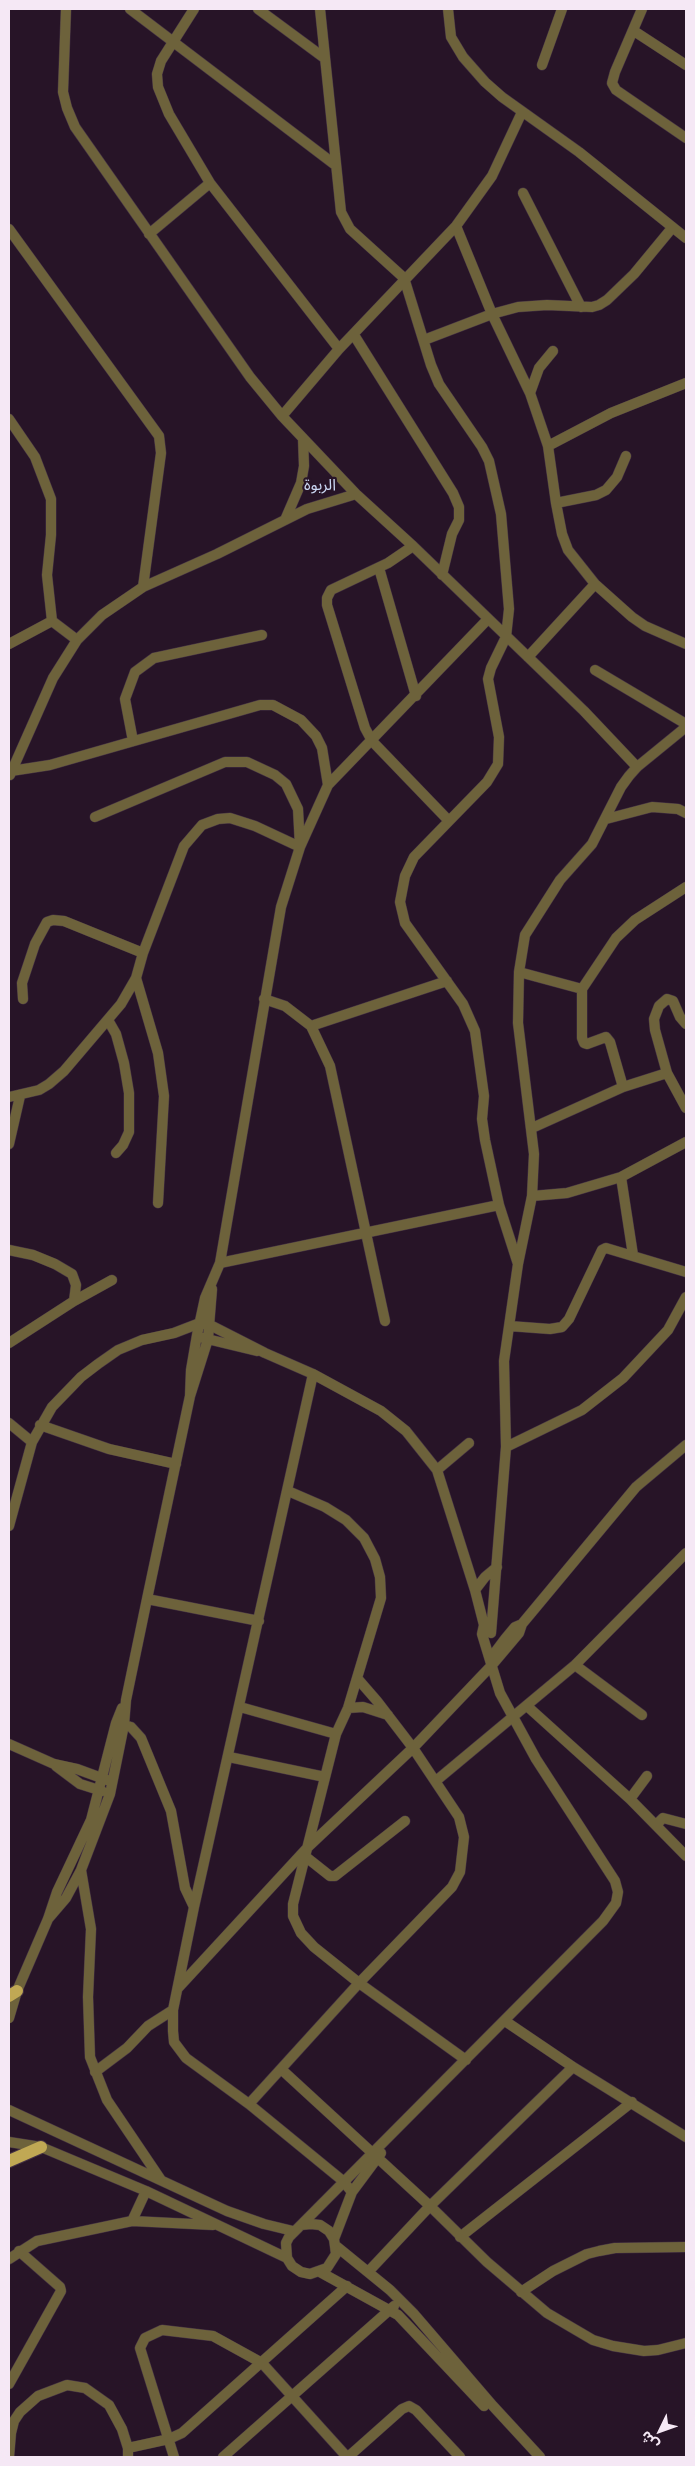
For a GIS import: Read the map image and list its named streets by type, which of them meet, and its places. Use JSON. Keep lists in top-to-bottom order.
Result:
{
  "districts": ["الربوة"],
  "north": "bottom left"
}
